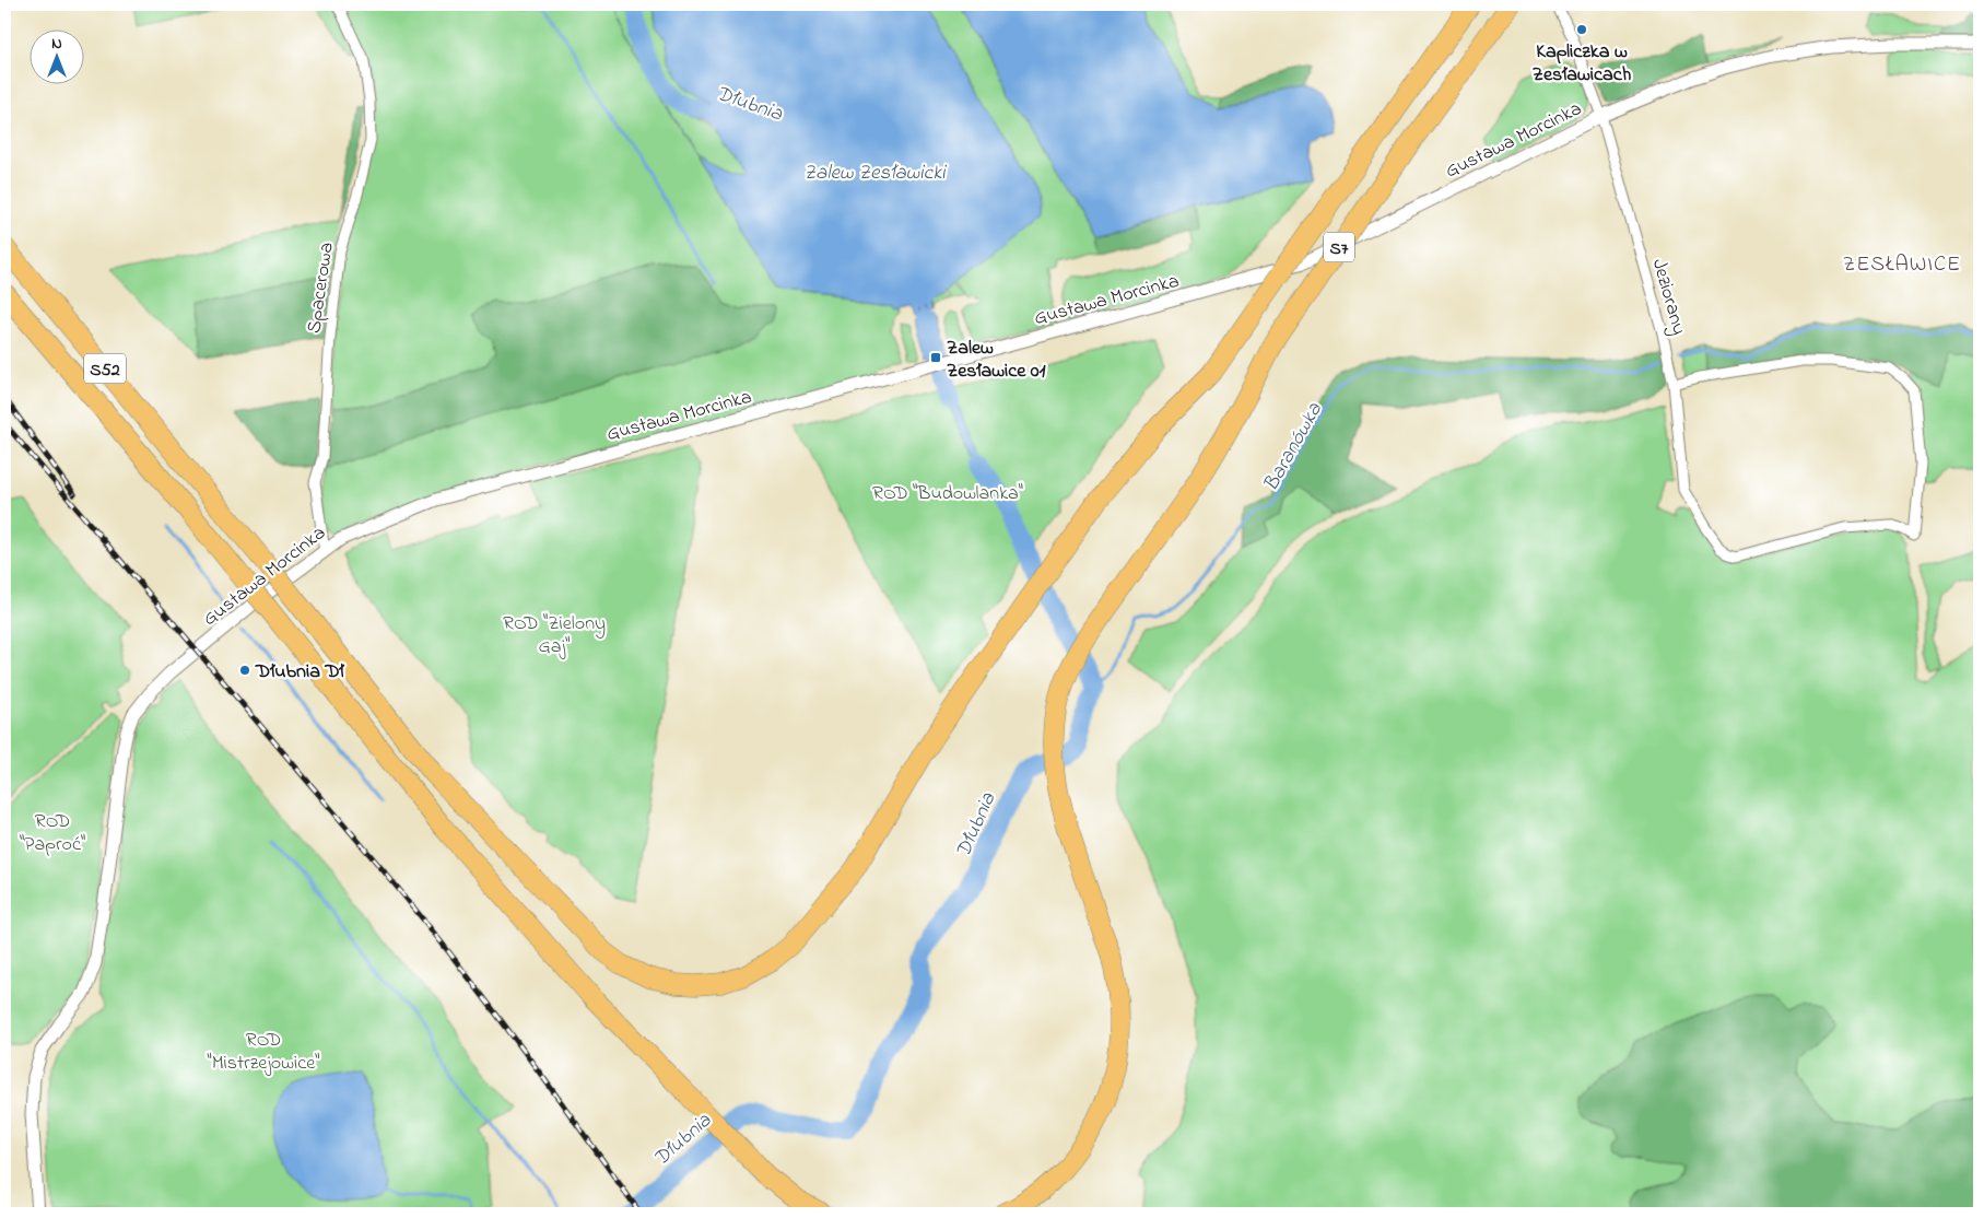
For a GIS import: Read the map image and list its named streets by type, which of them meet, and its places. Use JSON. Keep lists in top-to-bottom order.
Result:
{
  "streets": {
    "highway": ["S7", "S52"],
    "street": ["Gustawa Morcinka", "Spacerowa", "Jeziorany"]
  },
  "crossings": [
    ["Gustawa Morcinka", "Spacerowa"],
    ["Gustawa Morcinka", "Jeziorany"],
    ["S7", "S52"]
  ],
  "districts": ["ZESŁAWICE"],
  "water": ["Dłubnia", "Zalew Zesławicki", "Baranówka"],
  "parks": [
    "ROD \"Budowlanka\"",
    "ROD \"Zielony Gaj\"",
    "ROD \"Paproć\"",
    "ROD \"Mistrzejowice\""
  ],
  "places": {
    "other": ["Kapliczka w Zesławicach", "Dłubnia Dł"],
    "transit": ["Zalew Zesławice 01"]
  },
  "north": "top"
}
